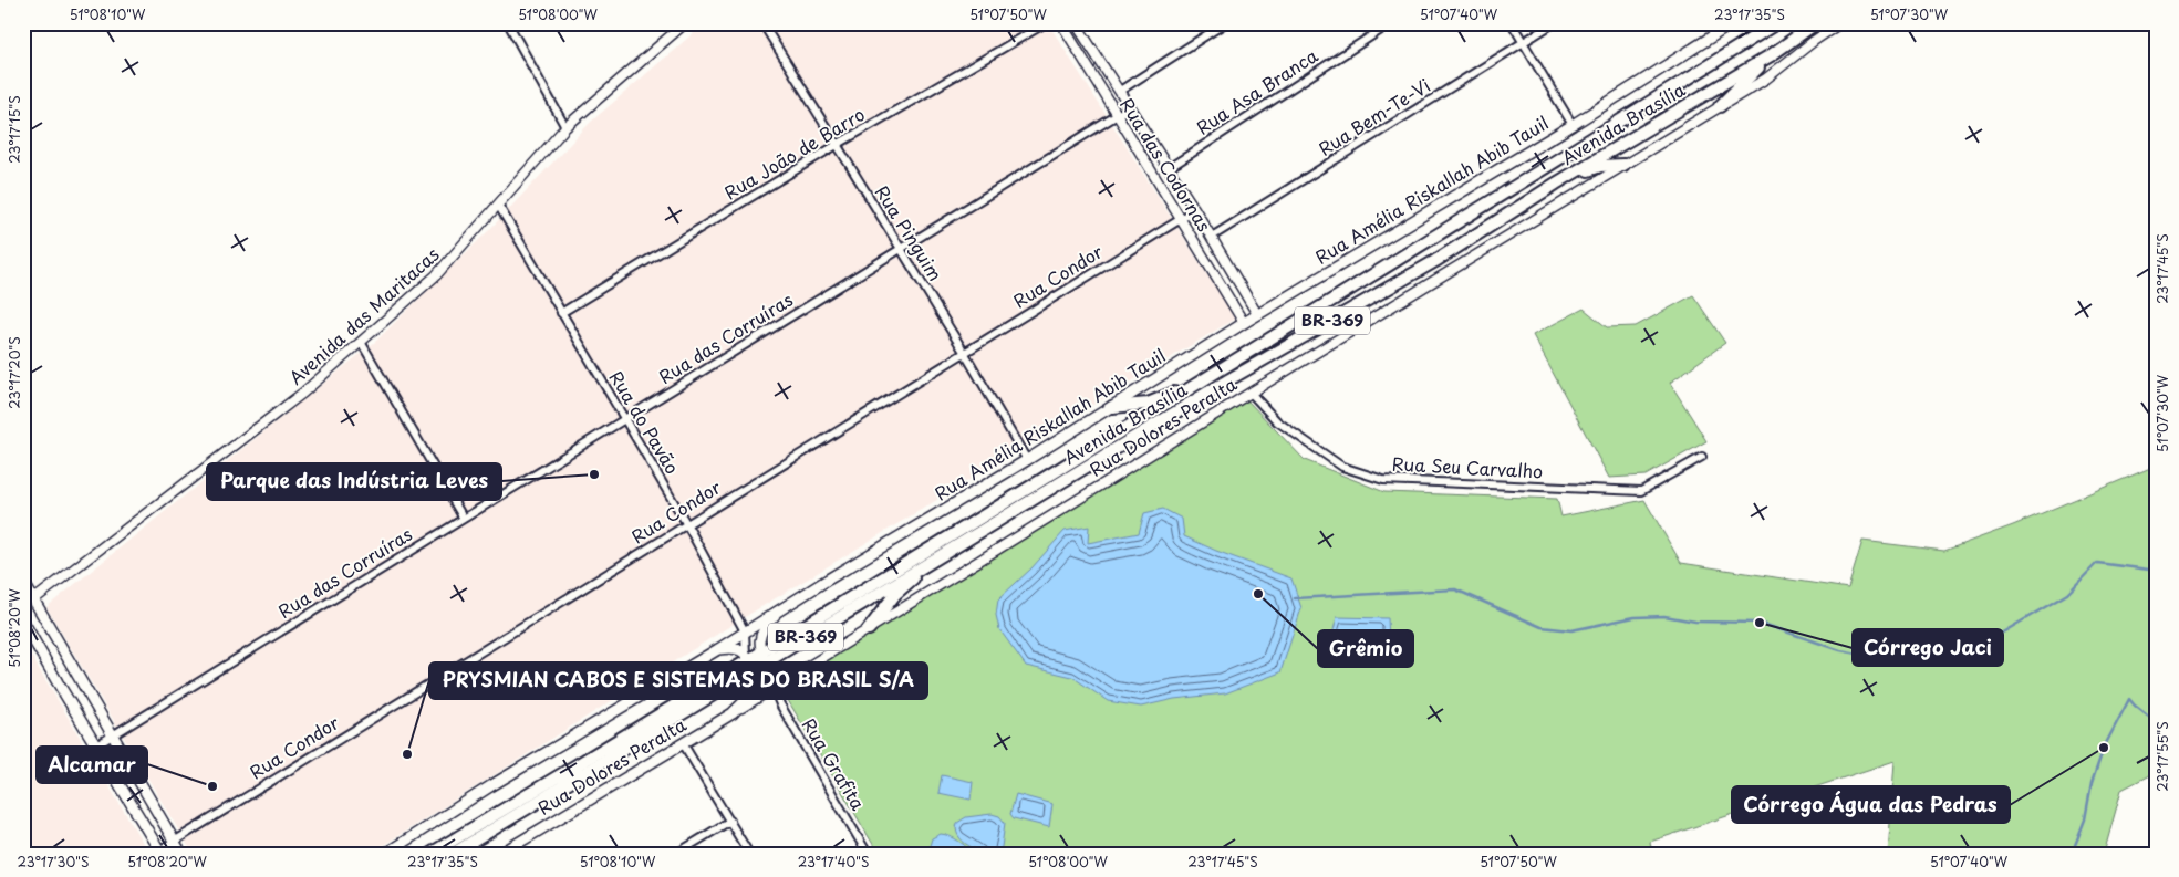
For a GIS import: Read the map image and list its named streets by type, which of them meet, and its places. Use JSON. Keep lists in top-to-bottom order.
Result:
{
  "streets": {
    "highway": ["Avenida Brasília", "BR-369"],
    "main road": ["Rua Amélia Riskallah Abib Tauil", "Rua Dolores Peralta"],
    "street": [
      "Rua Asa Branca",
      "Rua Bem-Te-Vi",
      "Rua João de Barro",
      "Rua das Codornas",
      "Rua Pinguim",
      "Rua Condor",
      "Avenida das Maritacas",
      "Rua das Corruíras",
      "Rua do Pavão",
      "Rua Seu Carvalho",
      "Rua Grafita"
    ]
  },
  "crossings": [
    ["Rua Asa Branca", "Rua das Codornas"],
    ["Rua Bem-Te-Vi", "Rua das Codornas"],
    ["Avenida Brasília", "Rua do Pavão"],
    ["Rua João de Barro", "Rua Pinguim"],
    ["Rua João de Barro", "Rua do Pavão"],
    ["Rua das Codornas", "Rua Amélia Riskallah Abib Tauil"],
    ["Rua das Codornas", "Rua Condor"],
    ["Rua das Codornas", "Rua das Corruíras"],
    ["Rua Amélia Riskallah Abib Tauil", "Rua Pinguim"],
    ["Rua Amélia Riskallah Abib Tauil", "Rua do Pavão"],
    ["Rua Pinguim", "Rua Condor"],
    ["Rua Pinguim", "Rua das Corruíras"],
    ["Rua Condor", "Rua do Pavão"],
    ["Avenida das Maritacas", "Rua do Pavão"],
    ["Rua das Corruíras", "Rua do Pavão"],
    ["Rua Dolores Peralta", "Rua Seu Carvalho"],
    ["Rua Dolores Peralta", "Rua Grafita"]
  ],
  "places": [
    "Parque das Indústria Leves",
    "Grêmio",
    "Córrego Jaci",
    "Córrego Água das Pedras",
    "PRYSMIAN CABOS E SISTEMAS DO BRASIL S/A",
    "Alcamar"
  ],
  "coordinates": [
    "51°08'10\"W",
    "51°08'00\"W",
    "51°07'50\"W",
    "51°07'40\"W",
    "23°17'35\"S",
    "51°07'30\"W",
    "23°17'15\"S",
    "23°17'45\"S",
    "23°17'20\"S",
    "51°08'20\"W",
    "23°17'55\"S",
    "23°17'30\"S",
    "23°17'40\"S"
  ]
}
